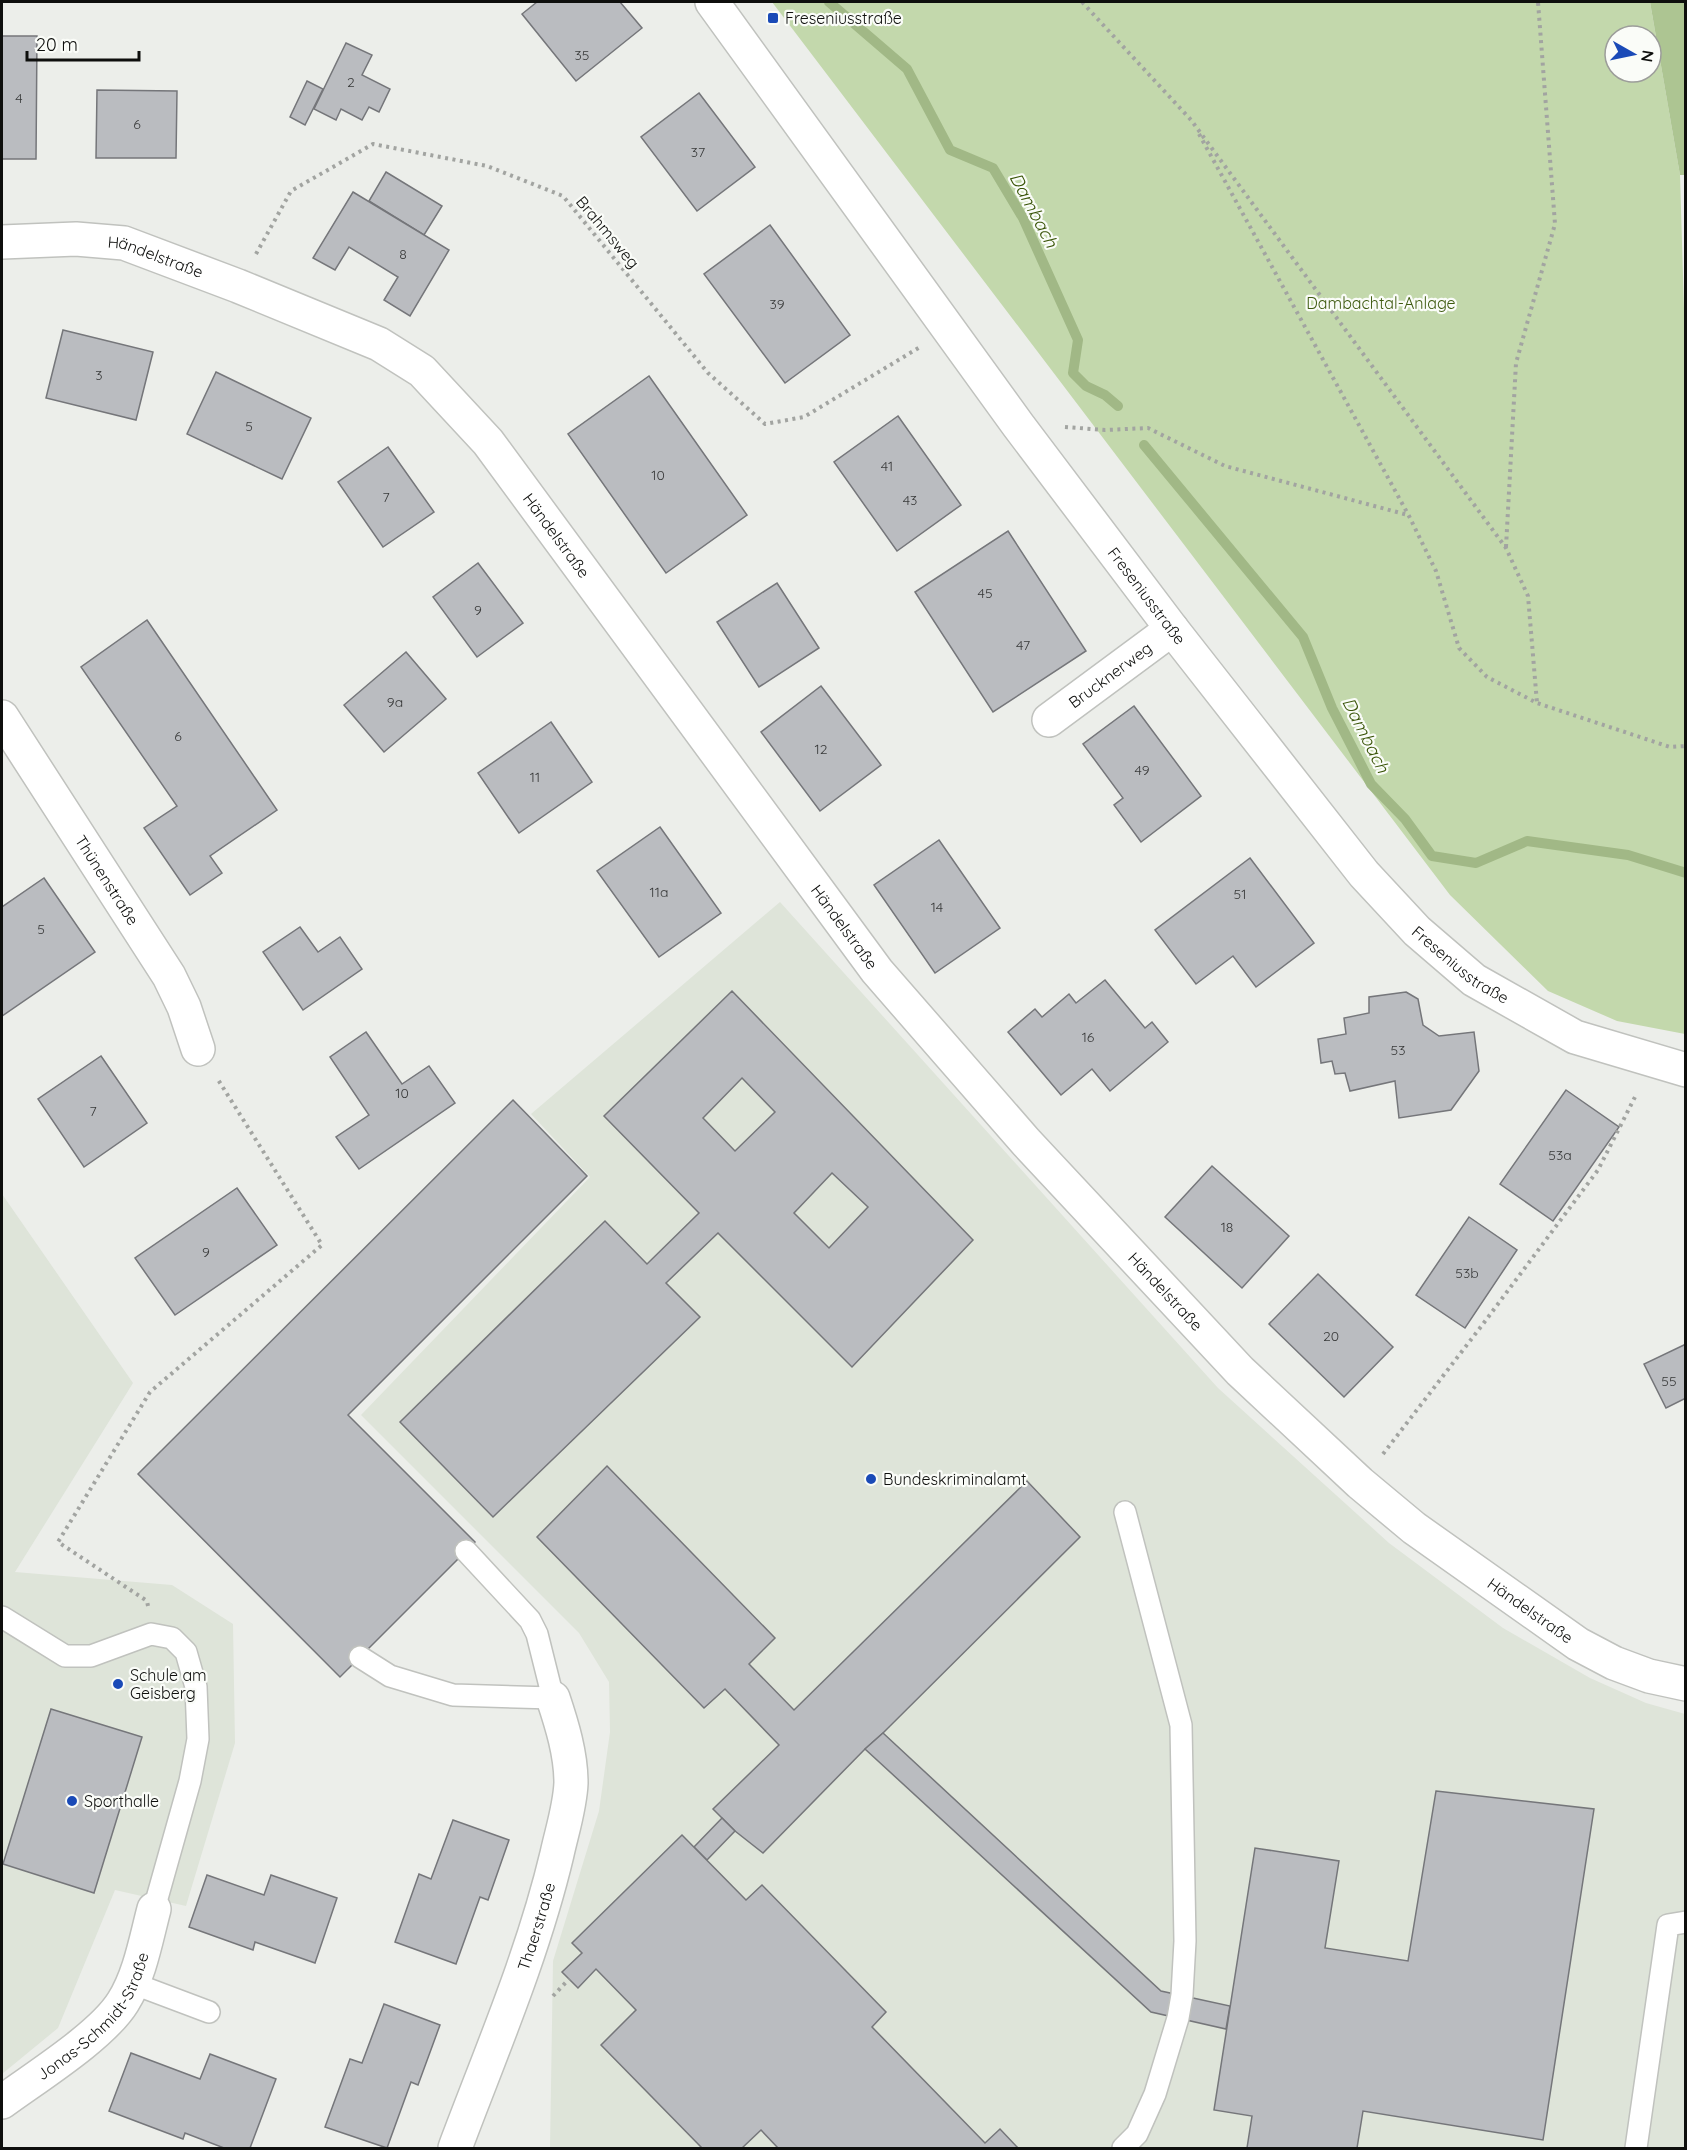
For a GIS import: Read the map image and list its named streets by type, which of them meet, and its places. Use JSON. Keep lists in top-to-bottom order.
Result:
{
  "streets": {
    "street": [
      "Händelstraße",
      "Freseniusstraße",
      "Brucknerweg",
      "Thünenstraße",
      "Thaerstraße",
      "Jonas-Schmidt-Straße"
    ],
    "path": ["Brahmsweg"]
  },
  "crossings": [
    ["Brahmsweg", "Händelstraße"],
    ["Brahmsweg", "Freseniusstraße"],
    ["Freseniusstraße", "Brucknerweg"]
  ],
  "water": ["Dambach"],
  "parks": ["Dambachtal-Anlage"],
  "places": {
    "transit": ["Freseniusstraße"],
    "other": ["Bundeskriminalamt", "Schule am Geisberg", "Sporthalle"]
  },
  "house_numbers": [
    "35",
    "2",
    "4",
    "6",
    "37",
    "8",
    "39",
    "3",
    "5",
    "41",
    "10",
    "7",
    "43",
    "45",
    "9",
    "47",
    "9a",
    "6",
    "12",
    "49",
    "11",
    "11a",
    "51",
    "14",
    "5",
    "16",
    "53",
    "10",
    "7",
    "53a",
    "18",
    "9",
    "53b",
    "20",
    "55"
  ],
  "scale_bar": "20 m",
  "north": "right"
}
